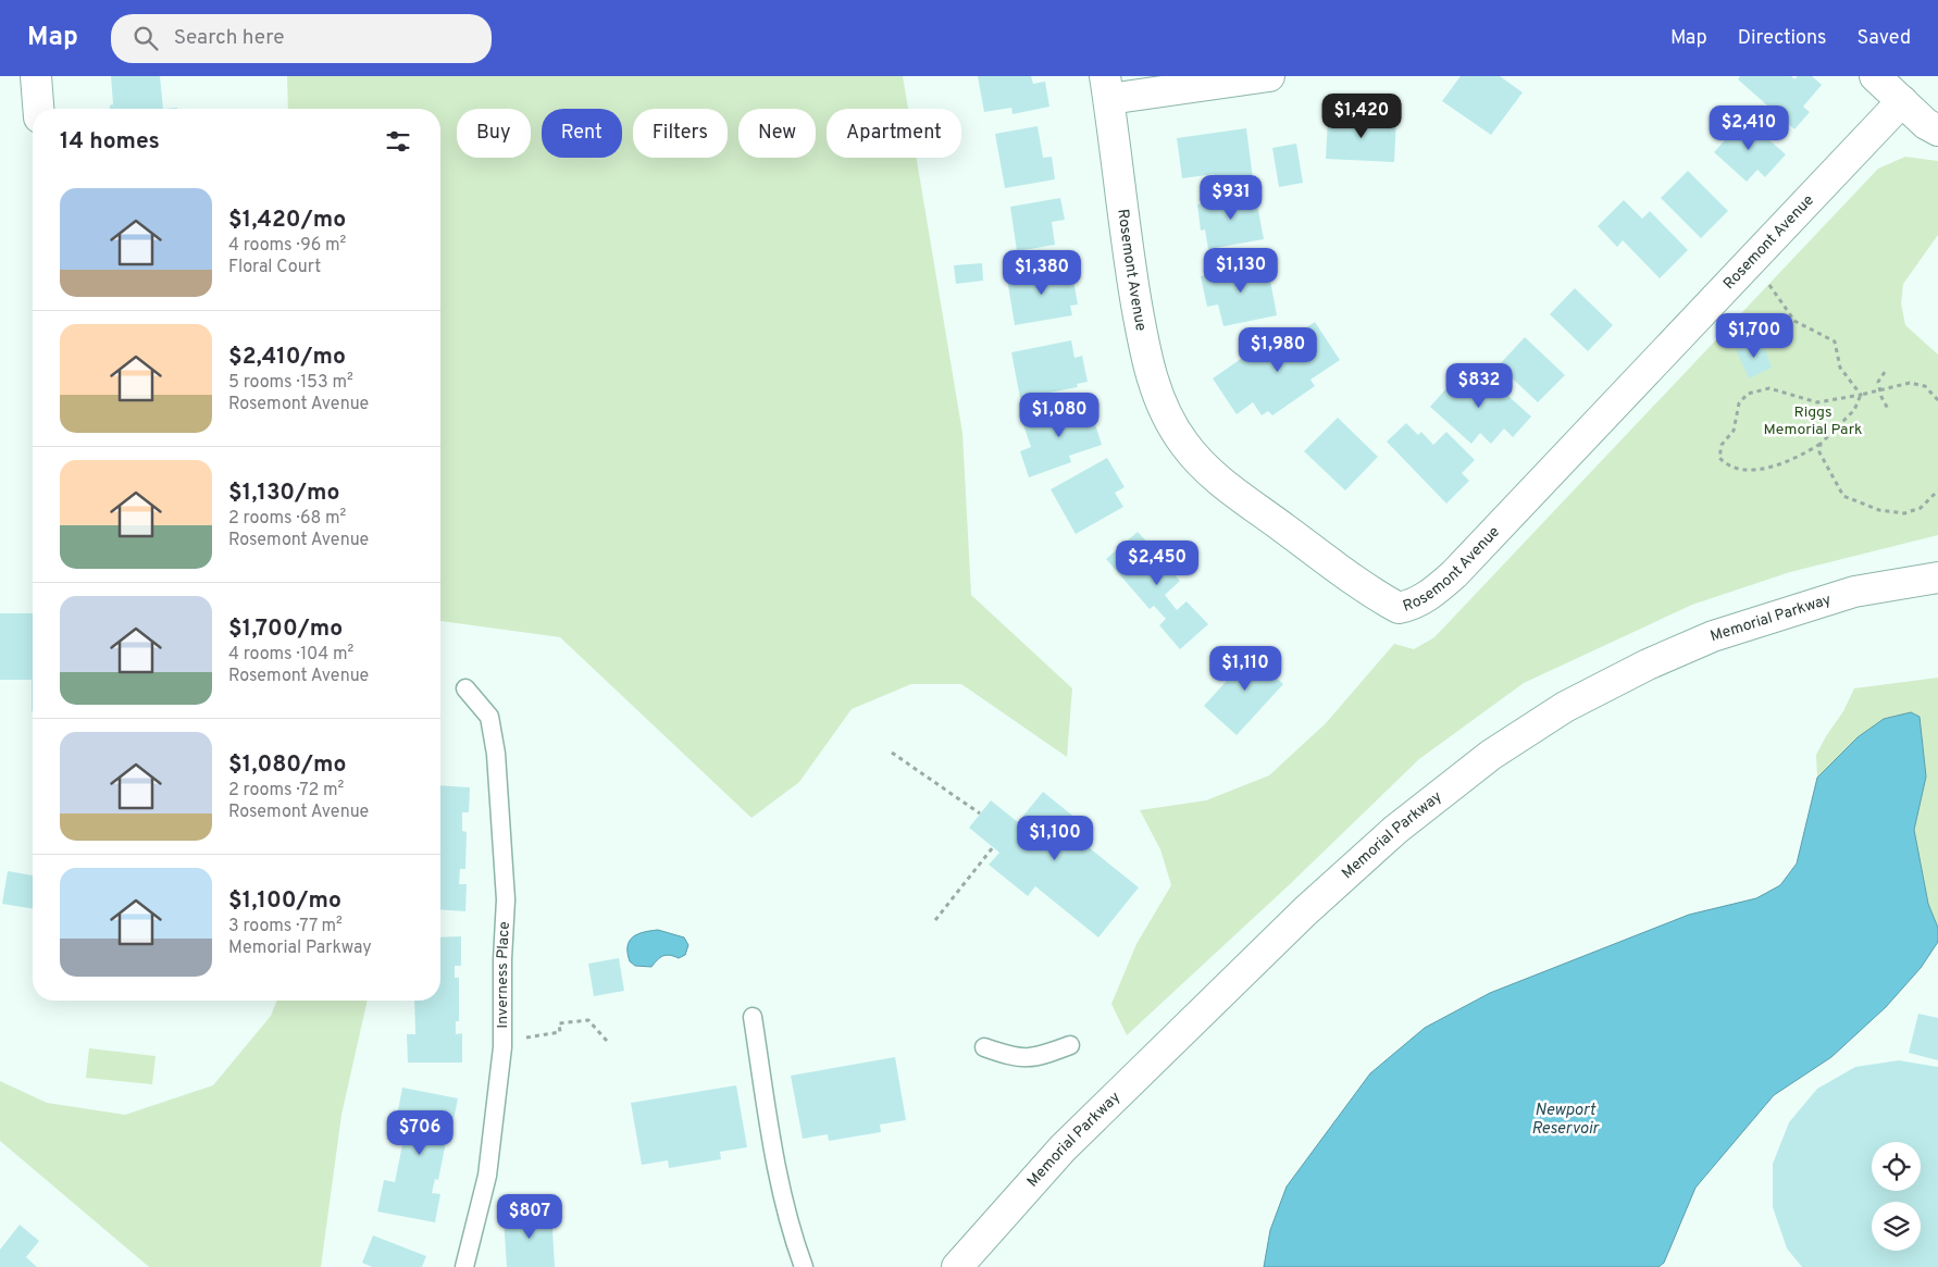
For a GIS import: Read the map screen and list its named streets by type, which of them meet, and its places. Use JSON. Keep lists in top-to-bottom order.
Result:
{
  "streets": {
    "street": ["Rosemont Avenue", "Memorial Parkway"],
    "lane": ["Inverness Place"]
  },
  "water": ["Newport Reservoir"],
  "parks": ["Riggs Memorial Park"],
  "page": {
    "header": "Map",
    "search": "Search here",
    "nav": ["Map", "Directions", "Saved"],
    "price": [
      "$1,420",
      "$2,410",
      "$931",
      "$1,130",
      "$1,380",
      "$1,700",
      "$1,980",
      "$832",
      "$1,080",
      "$2,450",
      "$1,110",
      "$1,100",
      "$706",
      "$807"
    ],
    "chip": [
      "Buy",
      "Rent",
      "Filters",
      "New",
      "Apartment"
    ],
    "heading": "14 homes",
    "list": [
      {
        "name": "$1,420/mo",
        "note": "4 rooms · 96 m² · Floral Court"
      },
      {
        "name": "$2,410/mo",
        "note": "5 rooms · 153 m² · Rosemont Avenue"
      },
      {
        "name": "$1,130/mo",
        "note": "2 rooms · 68 m² · Rosemont Avenue"
      },
      {
        "name": "$1,700/mo",
        "note": "4 rooms · 104 m² · Rosemont Avenue"
      },
      {
        "name": "$1,080/mo",
        "note": "2 rooms · 72 m² · Rosemont Avenue"
      },
      {
        "name": "$1,100/mo",
        "note": "3 rooms · 77 m² · Memorial Parkway"
      }
    ]
  }
}
